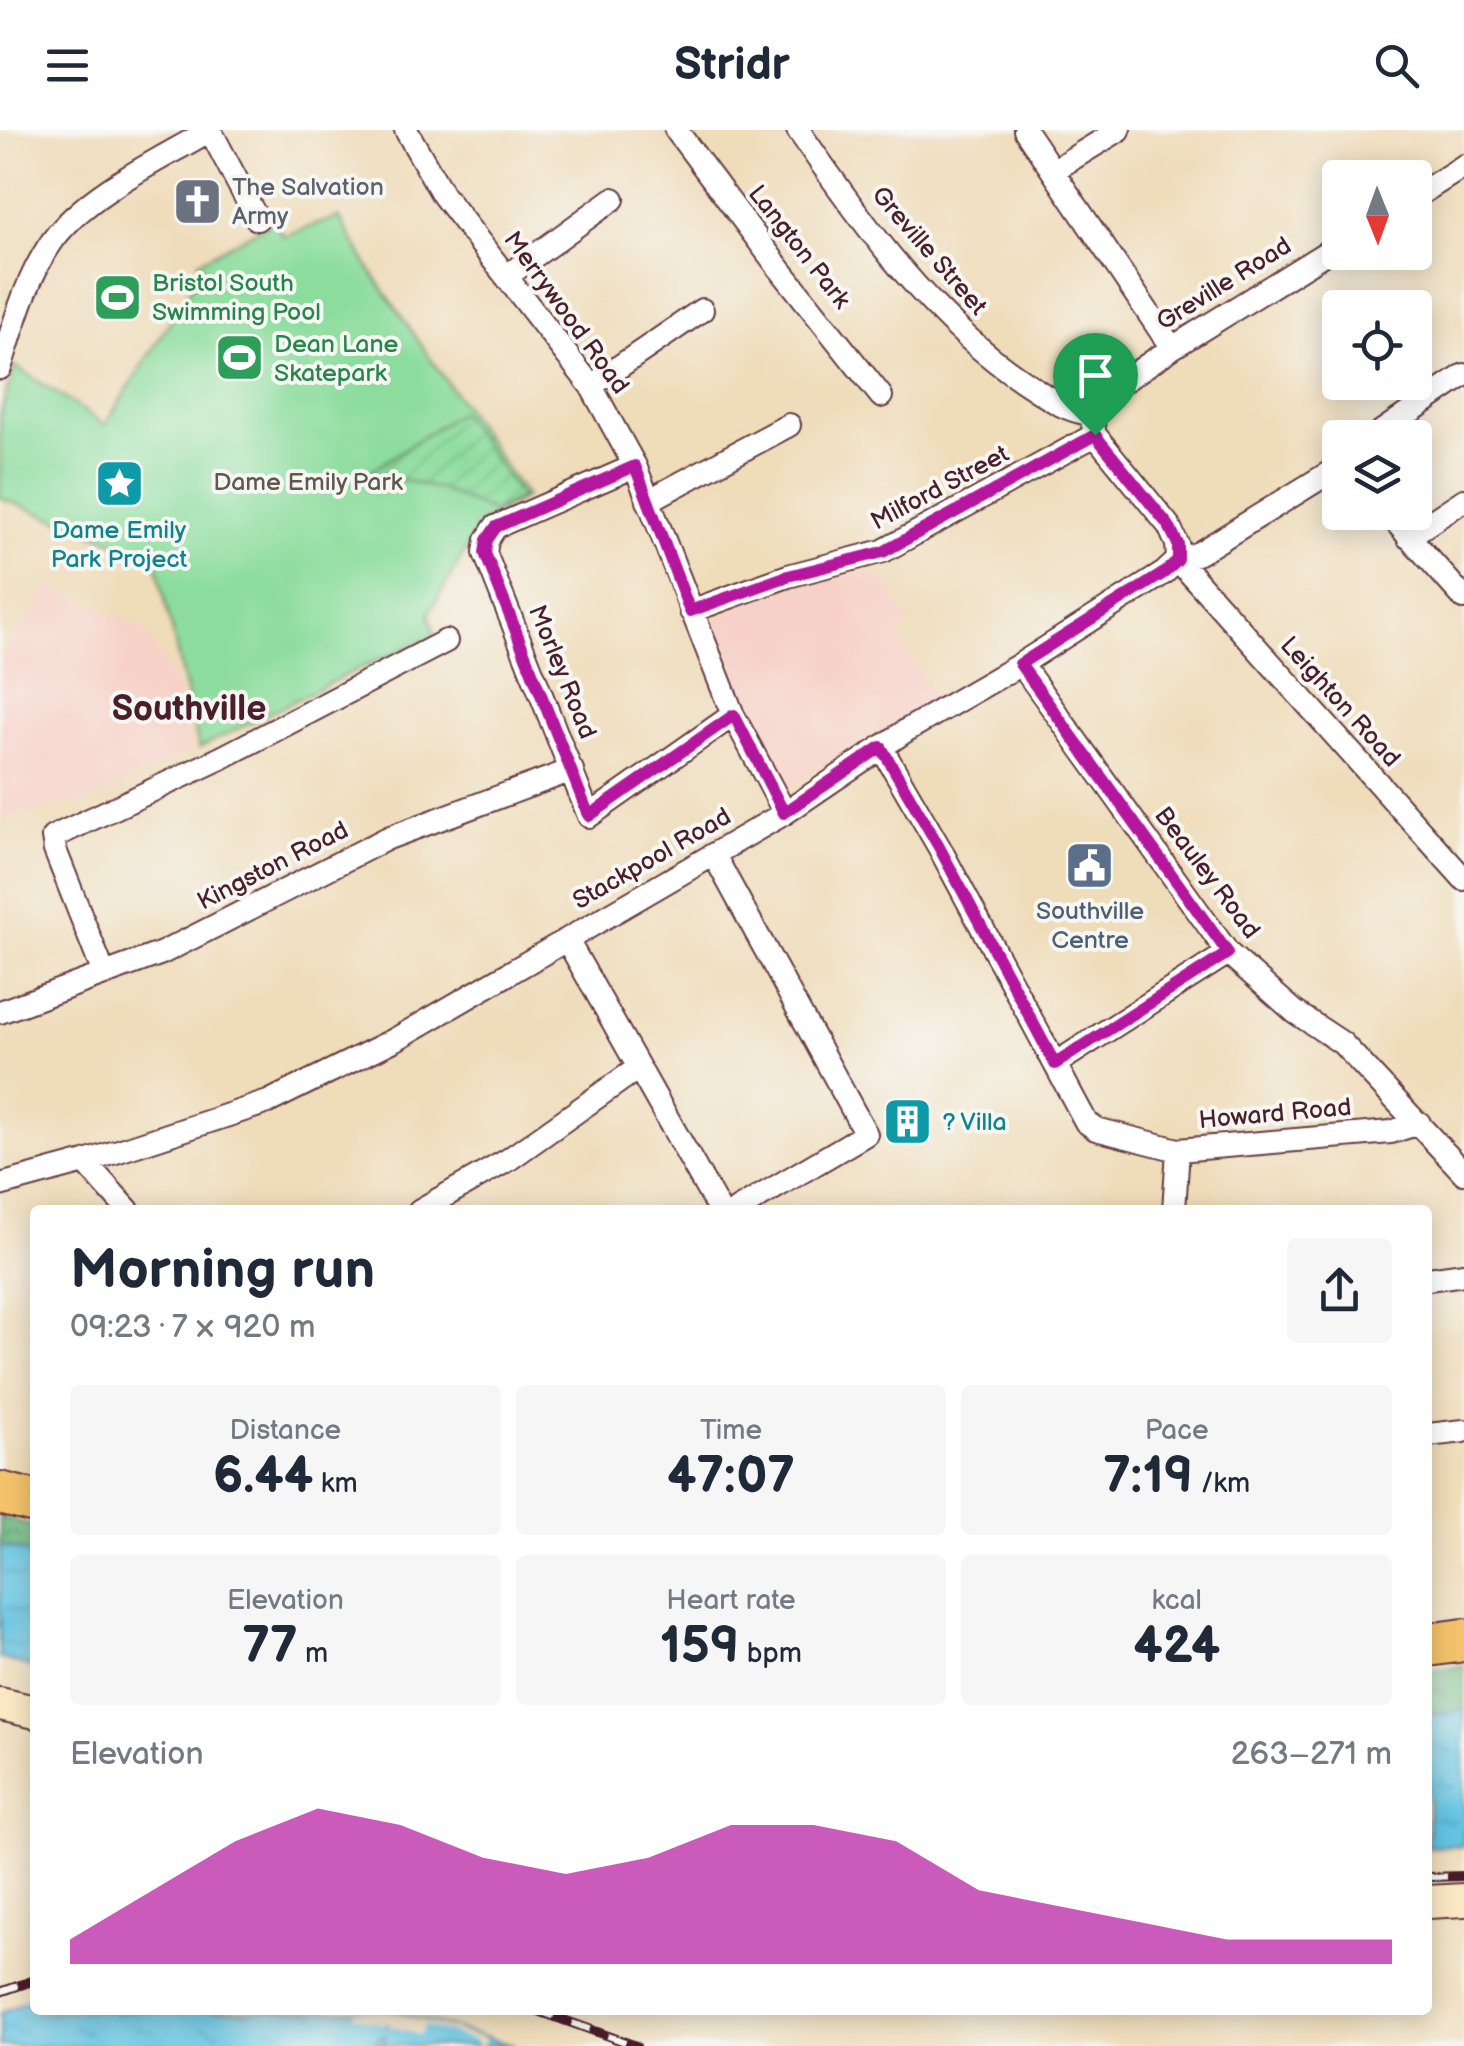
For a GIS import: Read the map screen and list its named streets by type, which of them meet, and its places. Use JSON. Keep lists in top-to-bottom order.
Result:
{
  "streets": {
    "street": [
      "Langton Park",
      "Greville Street",
      "Greville Road",
      "Merrywood Road",
      "Milford Street",
      "Morley Road",
      "Leighton Road",
      "Stackpool Road",
      "Kingston Road",
      "Beauley Road",
      "Howard Road"
    ]
  },
  "crossings": [
    ["Greville Street", "Greville Road"],
    ["Greville Street", "Milford Street"],
    ["Greville Road", "Milford Street"],
    ["Merrywood Road", "Milford Street"],
    ["Merrywood Road", "Morley Road"],
    ["Merrywood Road", "Stackpool Road"],
    ["Morley Road", "Kingston Road"],
    ["Leighton Road", "Stackpool Road"],
    ["Stackpool Road", "Beauley Road"],
    ["Stackpool Road", "Howard Road"],
    ["Beauley Road", "Howard Road"]
  ],
  "districts": ["Southville"],
  "parks": ["Dame Emily Park"],
  "places": {
    "church": ["The Salvation Army"],
    "sports": ["Bristol South Swimming Pool", "Dean Lane Skatepark"],
    "place": ["Dame Emily Park Project"],
    "public building": ["Southville Centre"],
    "building": ["? Villa"]
  },
  "north": "bottom",
  "page": {
    "header": "Stridr",
    "heading": ["Morning run", "09:23 · 7 × 920 m"],
    "stats": [
      ["Distance", "6.44 km"],
      ["Time", "47:07"],
      ["Pace", "7:19 /km"],
      ["Elevation", "77 m"],
      ["Heart rate", "159 bpm"],
      ["kcal", "424"]
    ],
    "chart": ["Elevation", "263–271 m"]
  }
}
